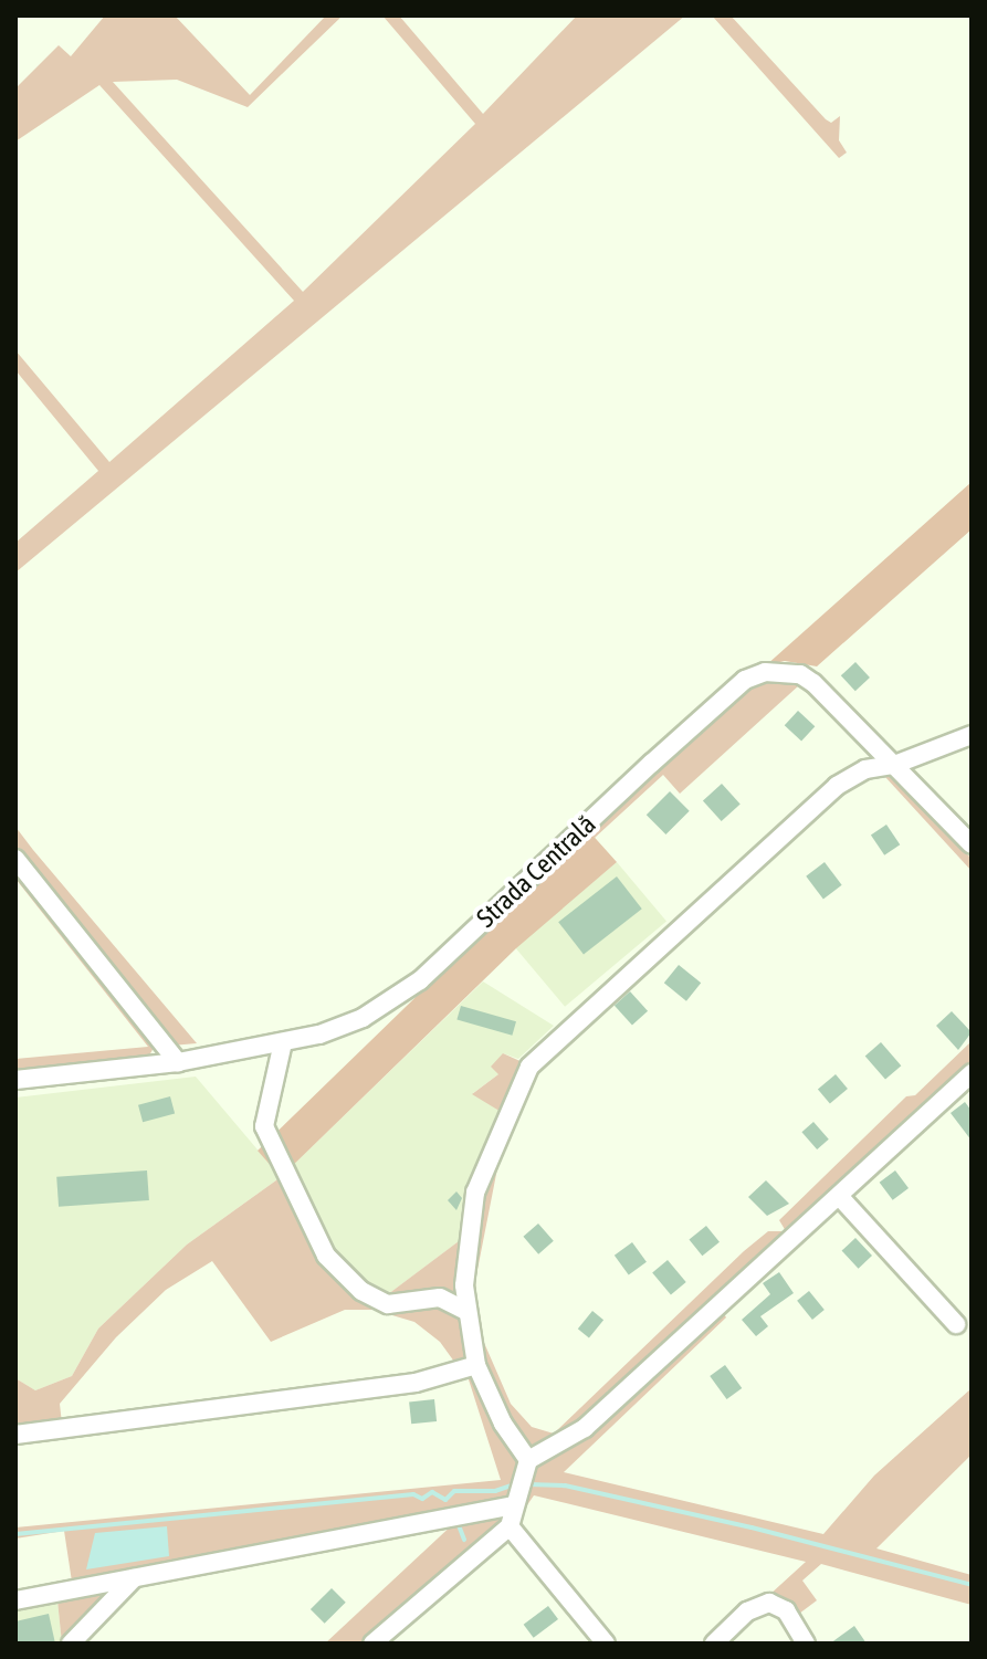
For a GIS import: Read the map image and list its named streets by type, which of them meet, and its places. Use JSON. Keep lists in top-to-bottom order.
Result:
{
  "streets": {
    "street": ["Strada Centrală"]
  }
}
